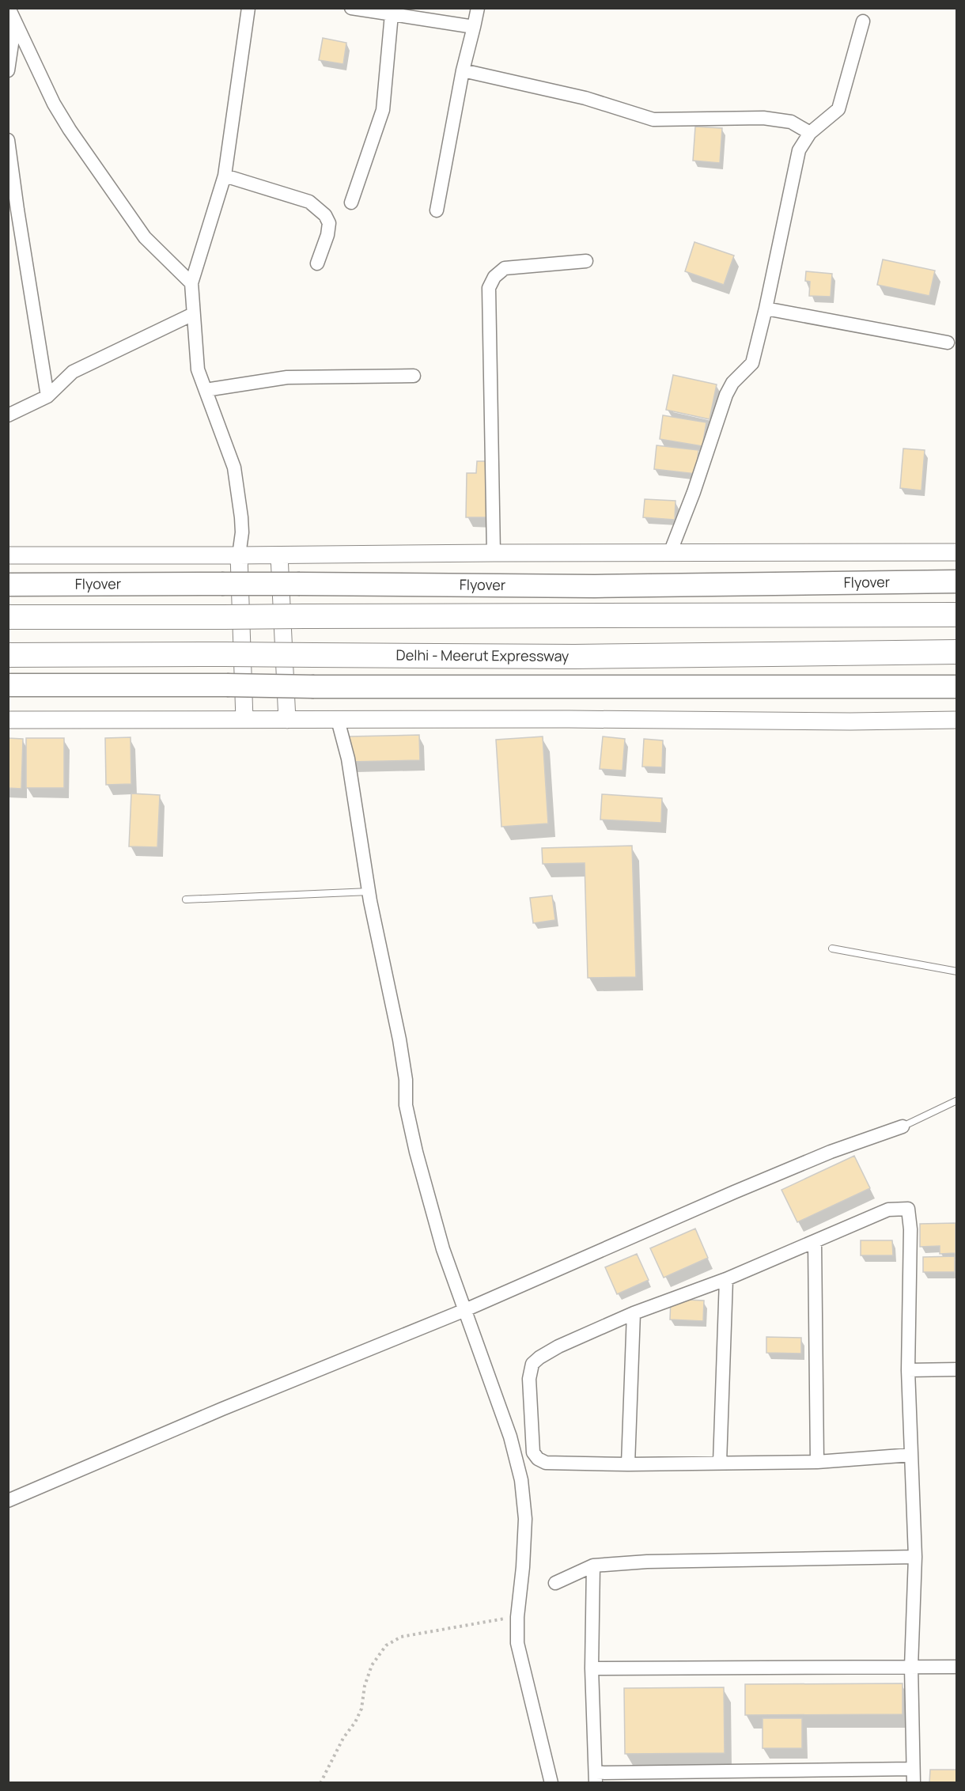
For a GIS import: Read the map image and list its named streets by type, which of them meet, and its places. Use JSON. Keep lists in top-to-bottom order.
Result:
{
  "streets": {
    "highway": ["Flyover", "Delhi - Meerut Expressway"]
  }
}
